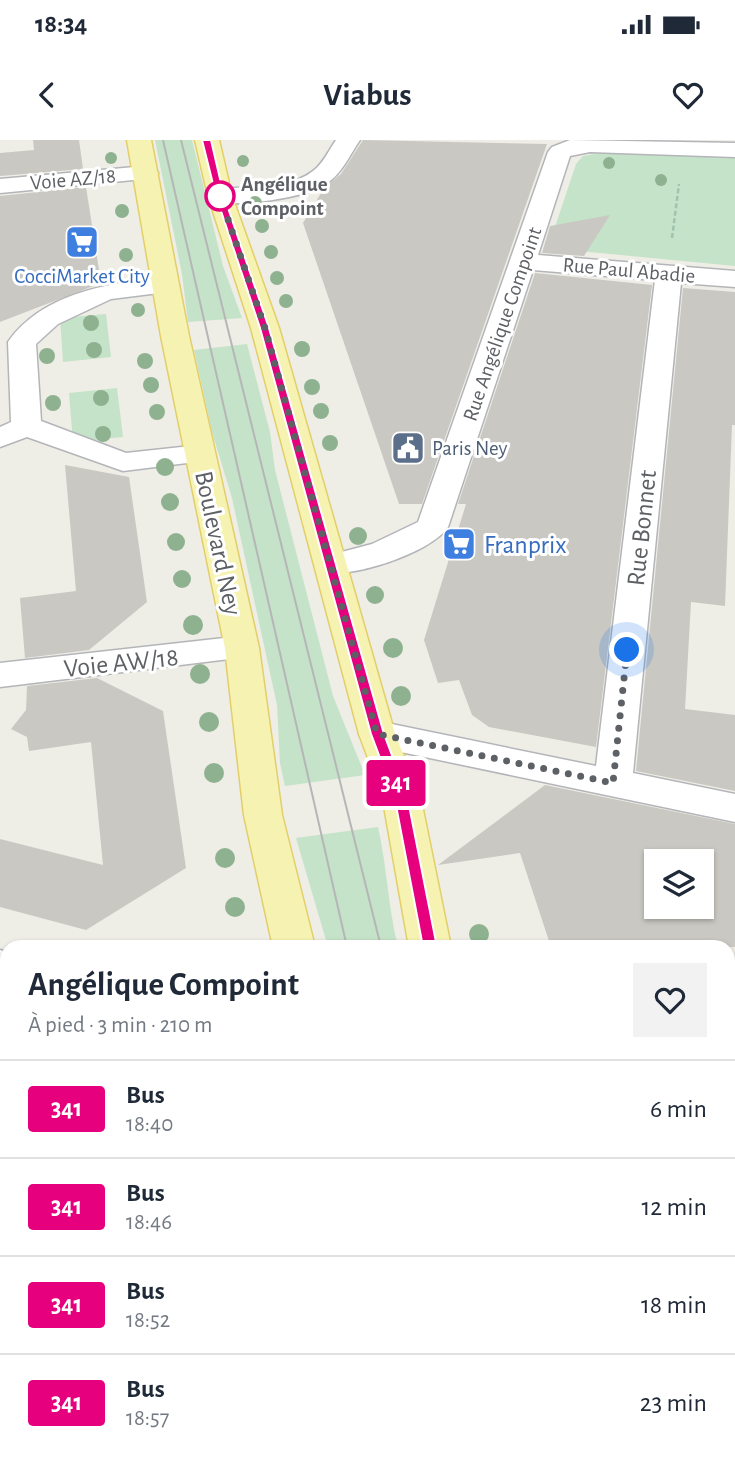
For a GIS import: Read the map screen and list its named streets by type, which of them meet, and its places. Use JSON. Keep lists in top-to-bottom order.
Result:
{
  "streets": {
    "main road": ["Boulevard Ney"],
    "street": [
      "Voie AZ/18",
      "Rue Paul Abadie",
      "Rue Angélique Compoint",
      "Rue Bonnet",
      "Voie AW/18"
    ]
  },
  "crossings": [
    ["Voie AZ/18", "Boulevard Ney"],
    ["Rue Paul Abadie", "Rue Angélique Compoint"],
    ["Rue Paul Abadie", "Rue Bonnet"],
    ["Boulevard Ney", "Voie AW/18"]
  ],
  "places": {
    "other": ["Angélique Compoint"],
    "supermarket": ["CocciMarket City", "Franprix"],
    "public building": ["Paris Ney"]
  },
  "lines": ["bus line 341"],
  "page": {
    "status": "18:34",
    "header": "Viabus",
    "on_map": "341",
    "heading": ["Angélique Compoint", "À pied · 3 min · 210 m"],
    "list": [
      {
        "mark": "341",
        "name": "Bus",
        "note": "18:40",
        "value": "6 min"
      },
      {
        "mark": "341",
        "name": "Bus",
        "note": "18:46",
        "value": "12 min"
      },
      {
        "mark": "341",
        "name": "Bus",
        "note": "18:52",
        "value": "18 min"
      },
      {
        "mark": "341",
        "name": "Bus",
        "note": "18:57",
        "value": "23 min"
      }
    ]
  }
}
